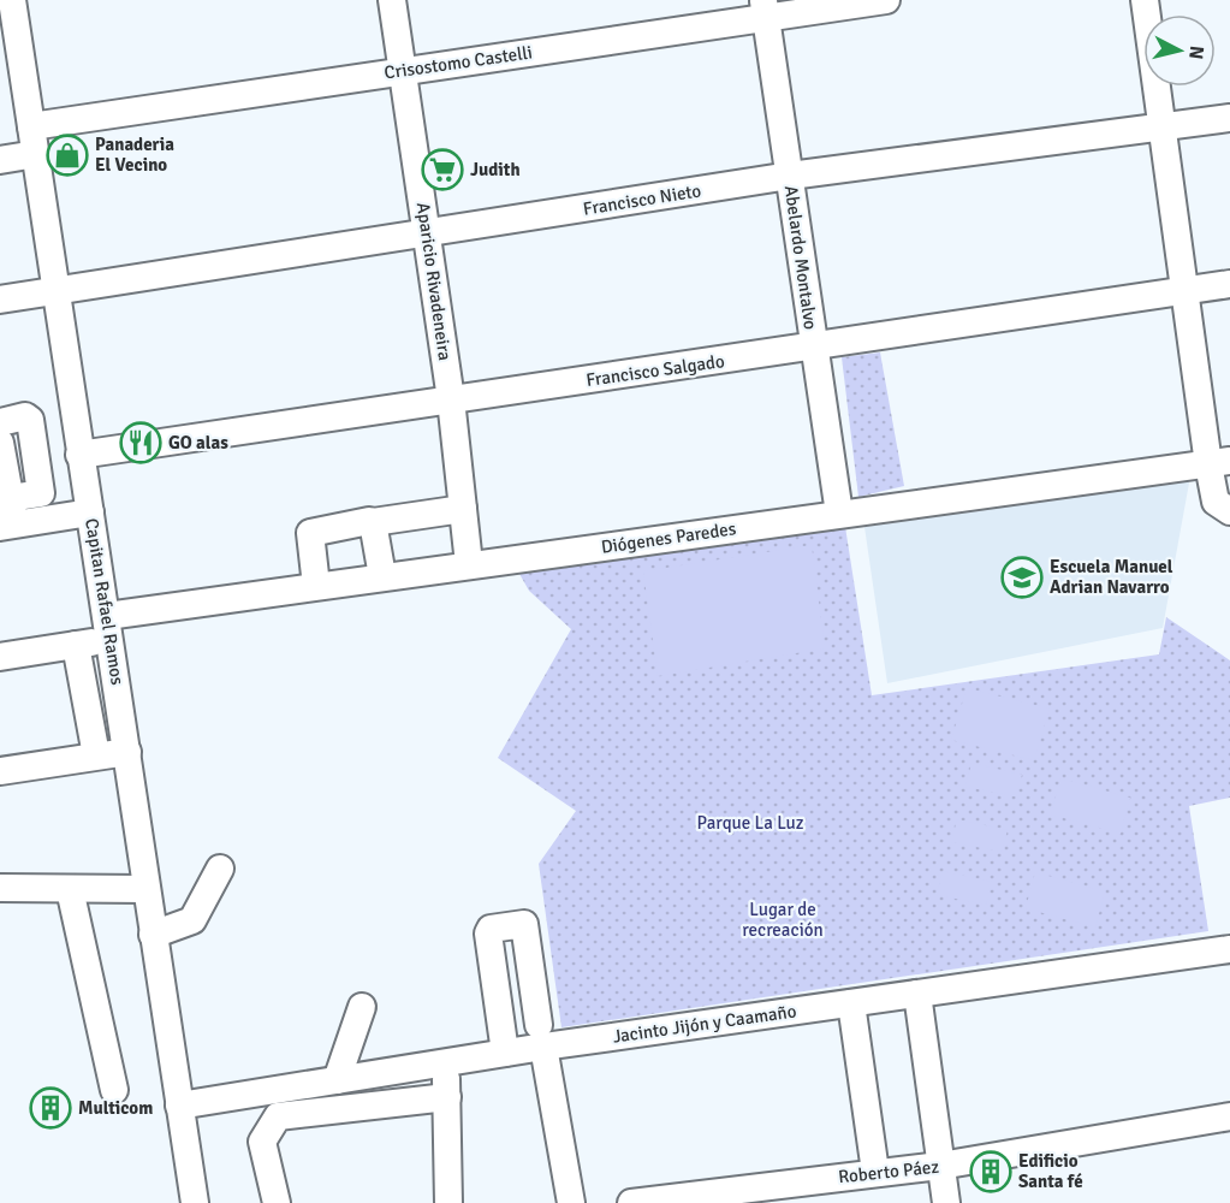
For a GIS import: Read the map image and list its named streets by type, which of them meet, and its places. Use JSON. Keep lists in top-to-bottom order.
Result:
{
  "streets": {
    "street": [
      "Crisostomo Castelli",
      "Francisco Nieto",
      "Abelardo Montalvo",
      "Aparicio Rivadeneira",
      "Francisco Salgado",
      "Diógenes Paredes",
      "Capitan Rafael Ramos",
      "Jacinto Jijón y Caamaño",
      "Roberto Páez"
    ]
  },
  "crossings": [
    ["Crisostomo Castelli", "Abelardo Montalvo"],
    ["Crisostomo Castelli", "Aparicio Rivadeneira"],
    ["Crisostomo Castelli", "Capitan Rafael Ramos"],
    ["Francisco Nieto", "Abelardo Montalvo"],
    ["Francisco Nieto", "Aparicio Rivadeneira"],
    ["Francisco Nieto", "Capitan Rafael Ramos"],
    ["Abelardo Montalvo", "Francisco Salgado"],
    ["Abelardo Montalvo", "Diógenes Paredes"],
    ["Aparicio Rivadeneira", "Francisco Salgado"],
    ["Aparicio Rivadeneira", "Diógenes Paredes"],
    ["Francisco Salgado", "Capitan Rafael Ramos"],
    ["Diógenes Paredes", "Capitan Rafael Ramos"],
    ["Capitan Rafael Ramos", "Jacinto Jijón y Caamaño"]
  ],
  "parks": ["Parque La Luz", "Lugar de recreación"],
  "places": {
    "shop": ["Panaderia El Vecino"],
    "supermarket": ["Judith"],
    "restaurant": ["GO alas"],
    "school or university": ["Escuela Manuel Adrian Navarro"],
    "building": ["Multicom", "Edificio Santa fé"]
  },
  "north": "right"
}
